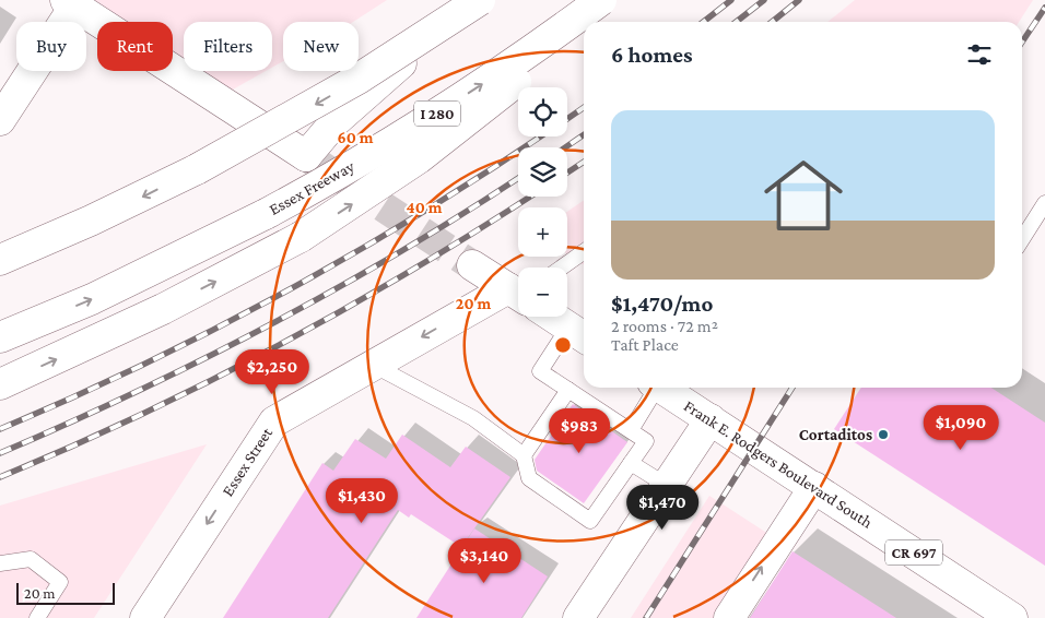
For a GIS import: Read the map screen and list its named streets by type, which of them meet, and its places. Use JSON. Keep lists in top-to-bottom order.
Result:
{
  "streets": {
    "main road": [
      "I 280",
      "Essex Freeway",
      "Essex Street",
      "Frank E. Rodgers Boulevard South",
      "CR 697"
    ]
  },
  "places": ["Cortaditos"],
  "scale_bar": "20 m",
  "page": {
    "chip": [
      "Buy",
      "Rent",
      "Filters",
      "New"
    ],
    "heading": "6 homes",
    "map_buttons": ["+", "−"],
    "list": [
      {
        "name": "$1,470/mo",
        "note": "2 rooms · 72 m² · Taft Place"
      }
    ],
    "price": [
      "$2,250",
      "$1,090",
      "$983",
      "$1,430",
      "$1,470",
      "$3,140"
    ],
    "scale": "20 m"
  },
  "rings": ["60 m", "40 m", "20 m"]
}
